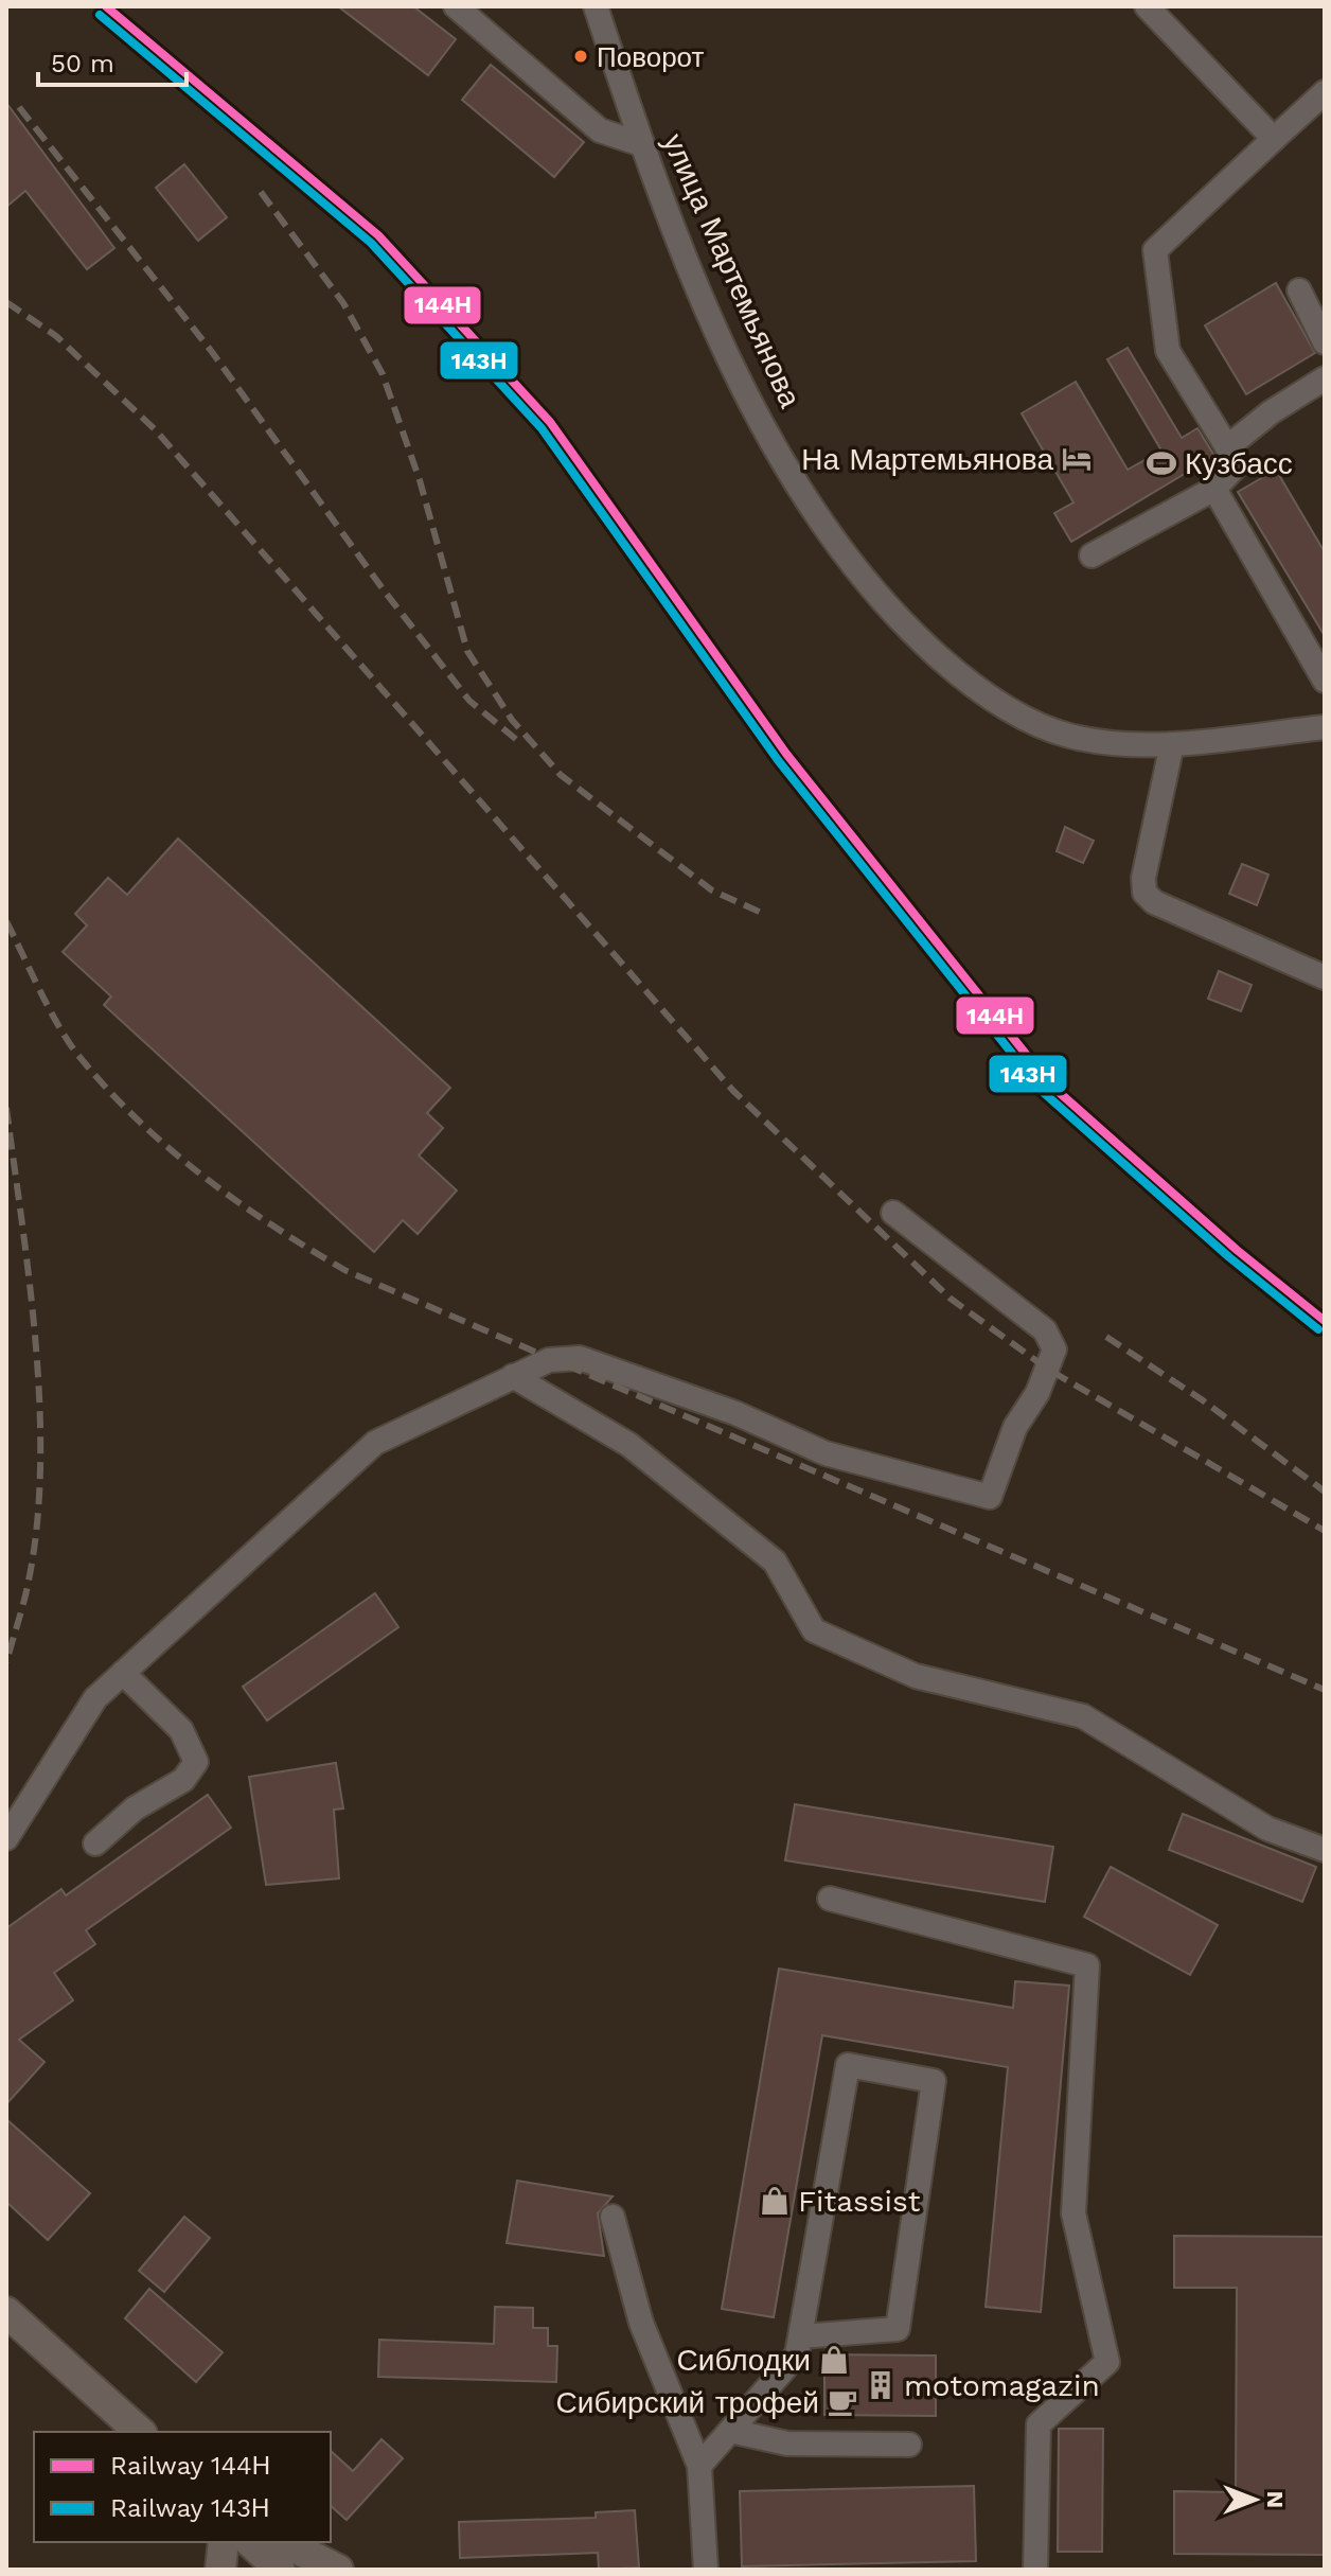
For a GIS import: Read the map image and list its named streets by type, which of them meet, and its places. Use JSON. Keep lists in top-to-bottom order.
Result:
{
  "streets": {
    "street": ["улица Мартемьянова"]
  },
  "places": {
    "other": ["Поворот"],
    "hotel": ["На Мартемьянова"],
    "sports": ["Кузбасс"],
    "shop": ["Fitassist", "Сиблодки"],
    "building": ["motomagazin"],
    "cafe": ["Сибирский трофей"]
  },
  "lines": ["rail line 144Н", "rail line 143Н"],
  "legend": ["Railway 144Н", "Railway 143Н"],
  "scale_bar": "50 m",
  "north": "right"
}
